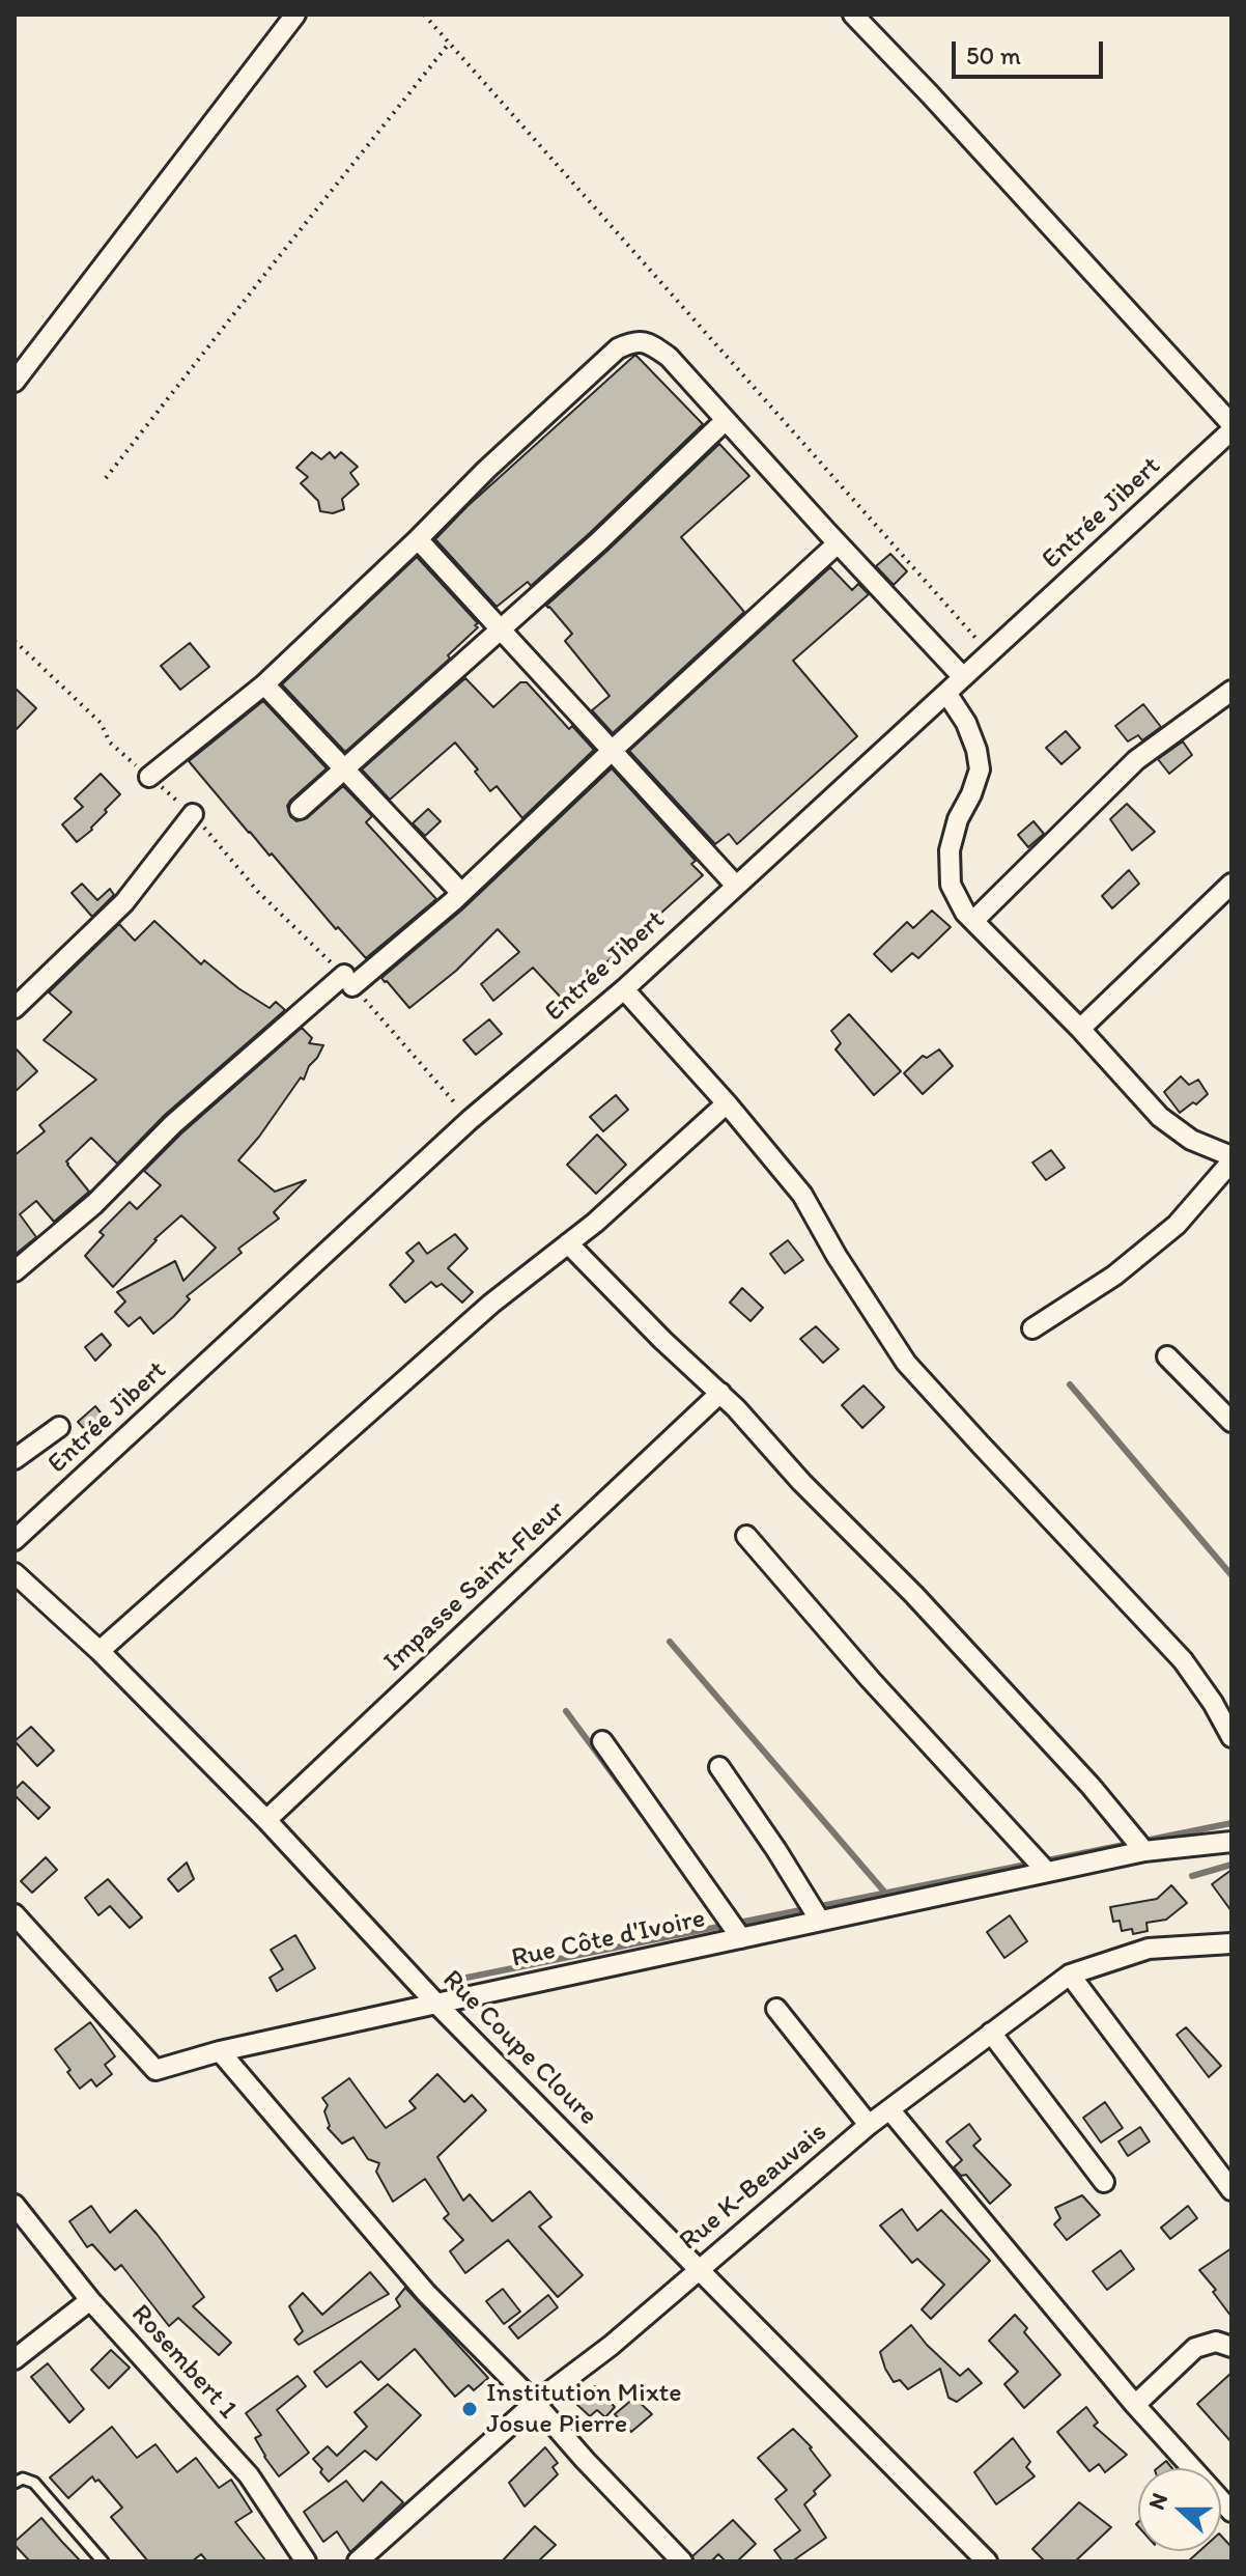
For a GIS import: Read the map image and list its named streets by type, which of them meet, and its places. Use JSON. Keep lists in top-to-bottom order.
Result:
{
  "streets": {
    "street": [
      "Entrée Jibert",
      "Impasse Saint-Fleur",
      "Rue Côte d'Ivoire",
      "Rue Coupe Cloure",
      "Rue K-Beauvais",
      "Rosembert 1"
    ]
  },
  "crossings": [
    ["Impasse Saint-Fleur", "Rue Coupe Cloure"],
    ["Rue Côte d'Ivoire", "Rue Coupe Cloure"],
    ["Rue Coupe Cloure", "Rue K-Beauvais"]
  ],
  "places": ["Institution Mixte Josue Pierre"],
  "scale_bar": "50 m",
  "north": "left"
}
